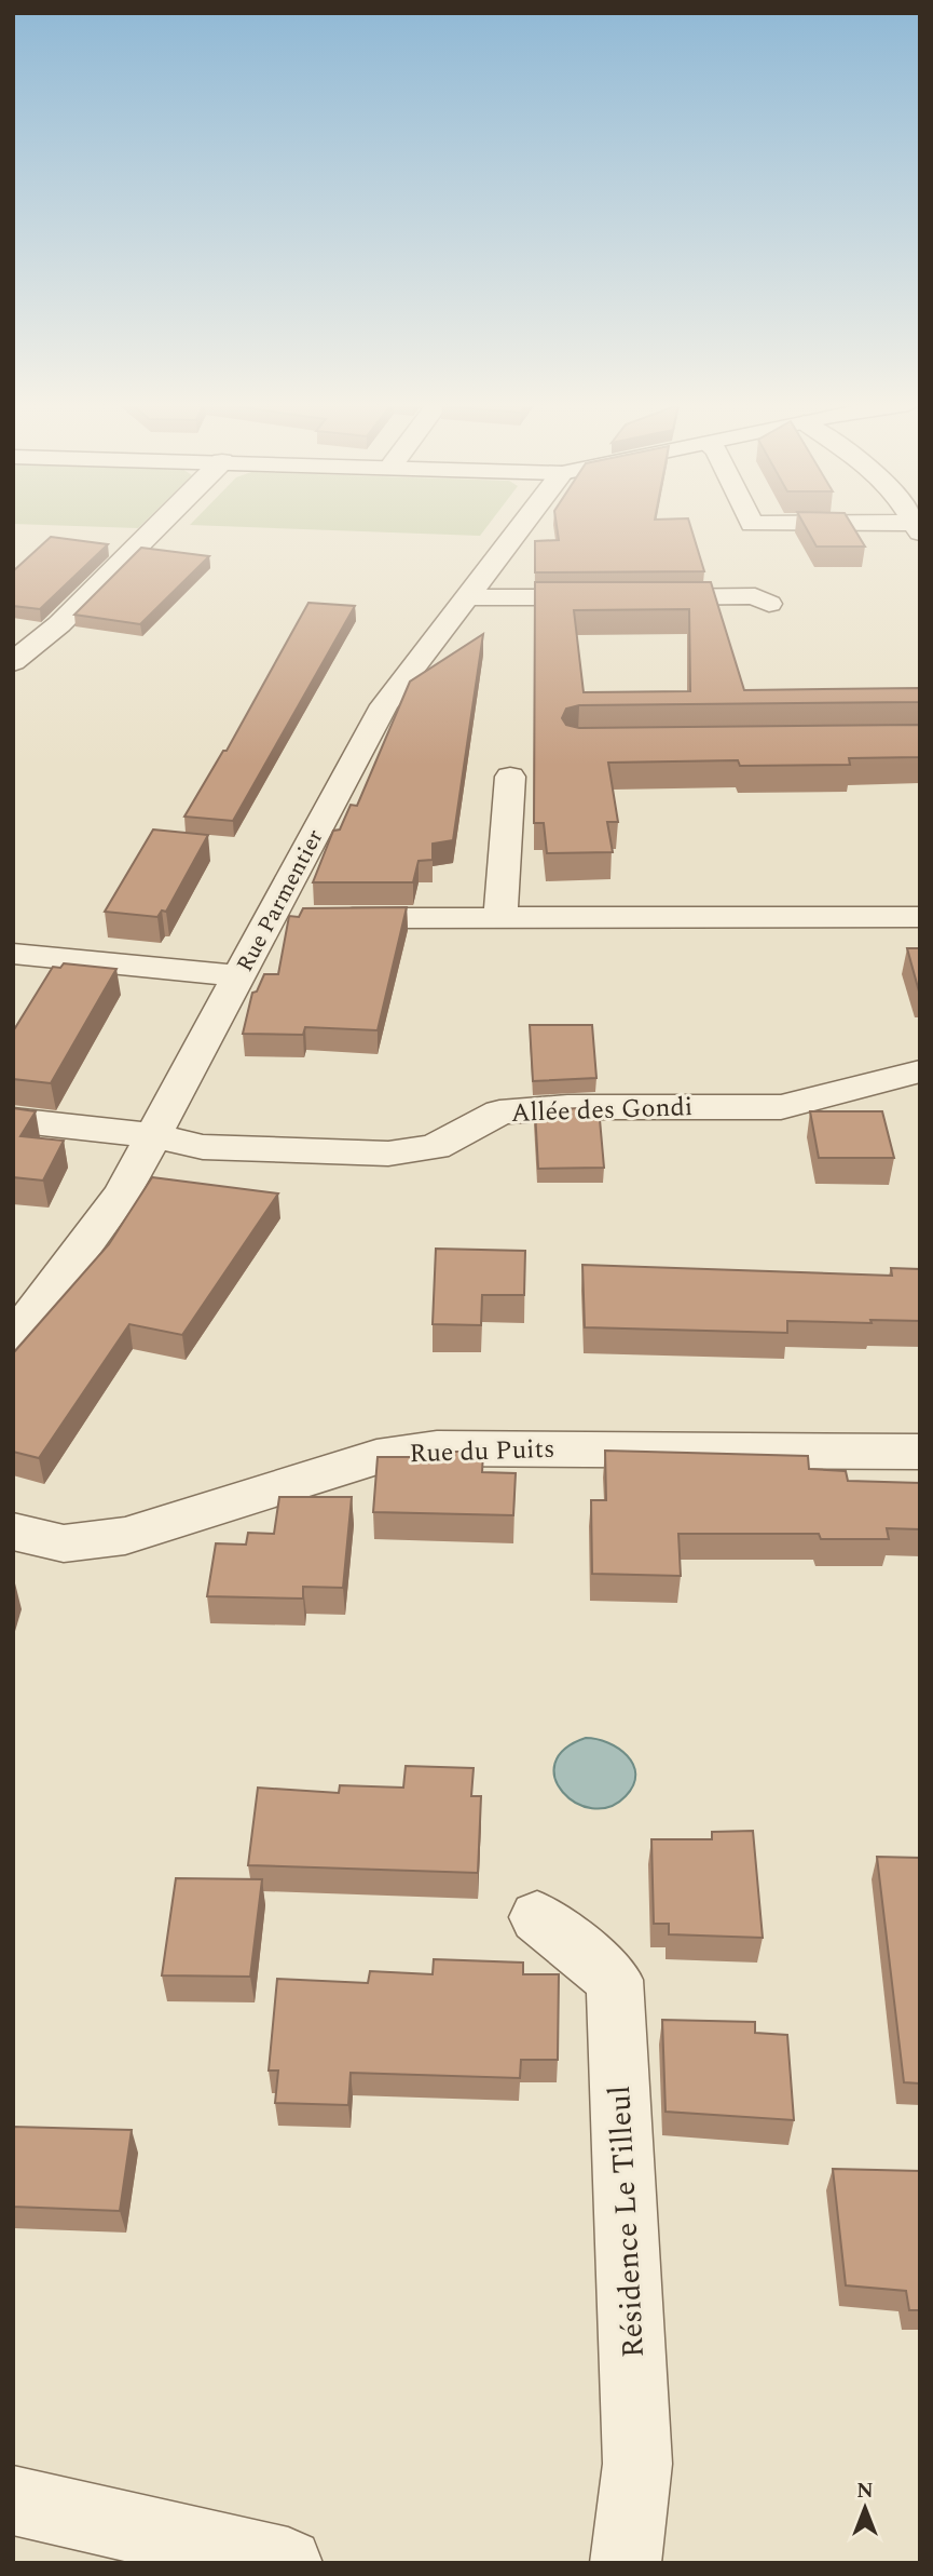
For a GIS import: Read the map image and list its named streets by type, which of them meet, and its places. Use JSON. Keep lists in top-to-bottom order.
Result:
{
  "streets": {
    "street": [
      "Rue Parmentier",
      "Allée des Gondi",
      "Rue du Puits",
      "Résidence Le Tilleul"
    ]
  },
  "crossings": [
    ["Rue Parmentier", "Allée des Gondi"]
  ],
  "north": "top"
}
